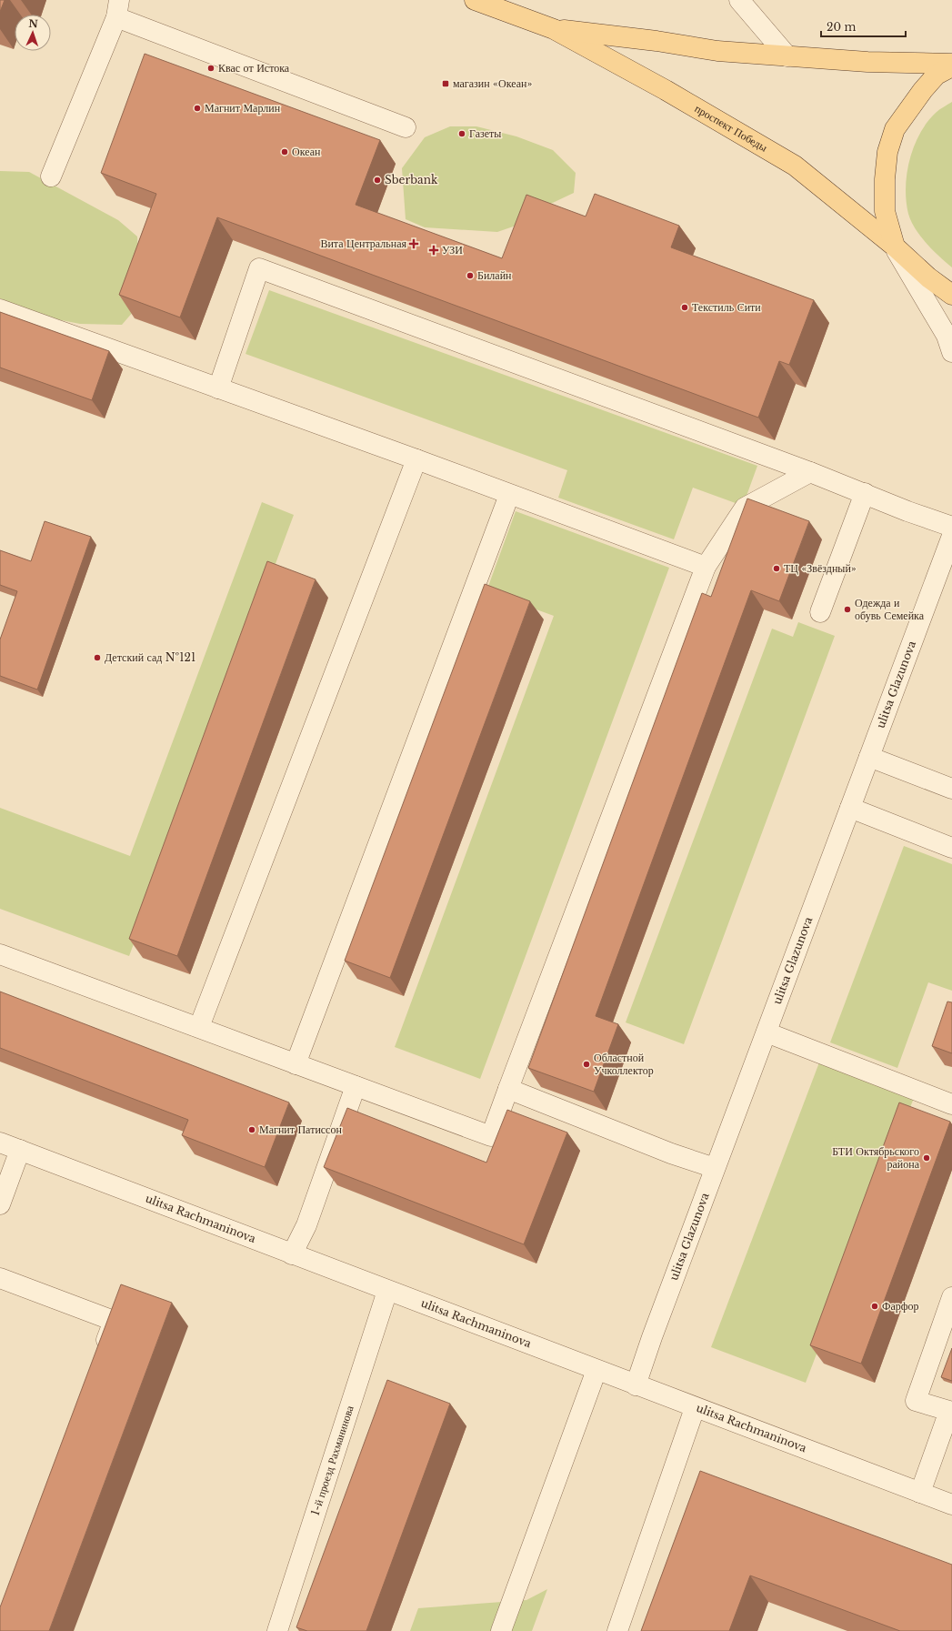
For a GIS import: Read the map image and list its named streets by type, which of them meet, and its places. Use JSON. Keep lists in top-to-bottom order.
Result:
{
  "streets": {
    "main road": ["проспект Победы"],
    "street": ["ulitsa Glazunova", "ulitsa Rachmaninova", "1-й проезд Рахманинова"]
  },
  "crossings": [
    ["ulitsa Glazunova", "ulitsa Rachmaninova"],
    ["ulitsa Rachmaninova", "1-й проезд Рахманинова"]
  ],
  "places": {
    "other": [
      "Квас от Истока",
      "Магнит Марлин",
      "Газеты",
      "Океан",
      "Sberbank",
      "Билайн",
      "Текстиль Сити",
      "ТЦ «Звёздный»",
      "Одежда и обувь Семейка",
      "Детский сад №121",
      "Областной Учколлектор",
      "Магнит Патиссон",
      "БТИ Октябрьского района",
      "Фарфор"
    ],
    "transit": ["магазин «Океан»"],
    "health": ["Вита Центральная", "УЗИ"]
  },
  "scale_bar": "20 m",
  "north": "top"
}
